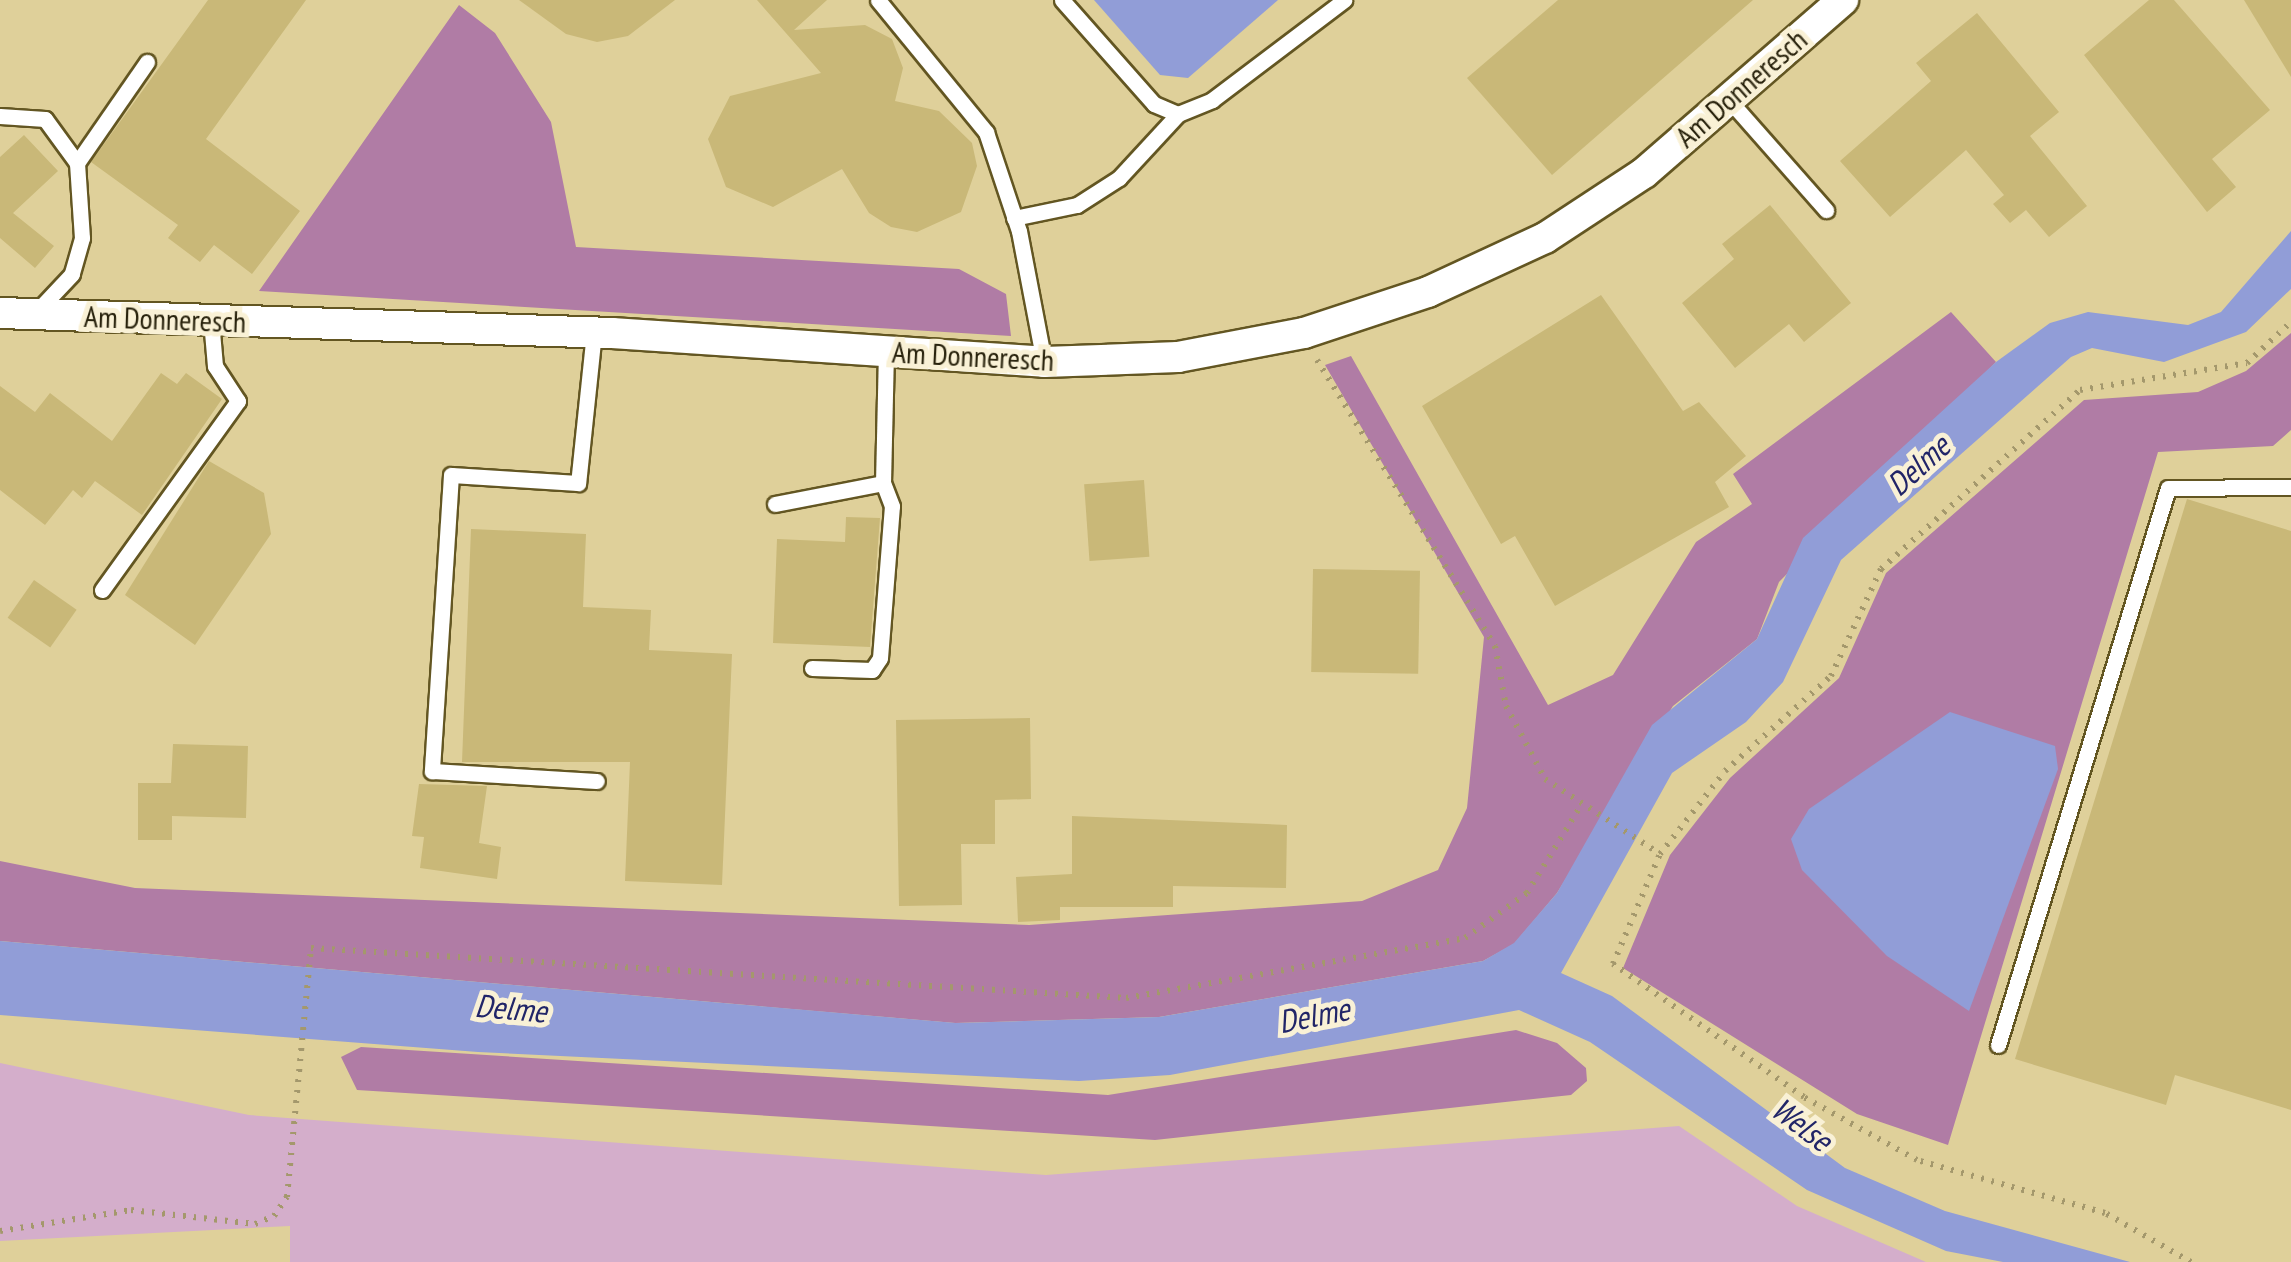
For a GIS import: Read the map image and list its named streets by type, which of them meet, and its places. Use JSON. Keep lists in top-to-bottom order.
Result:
{
  "streets": {
    "street": ["Am Donneresch"]
  },
  "water": ["Delme", "Welse"]
}
